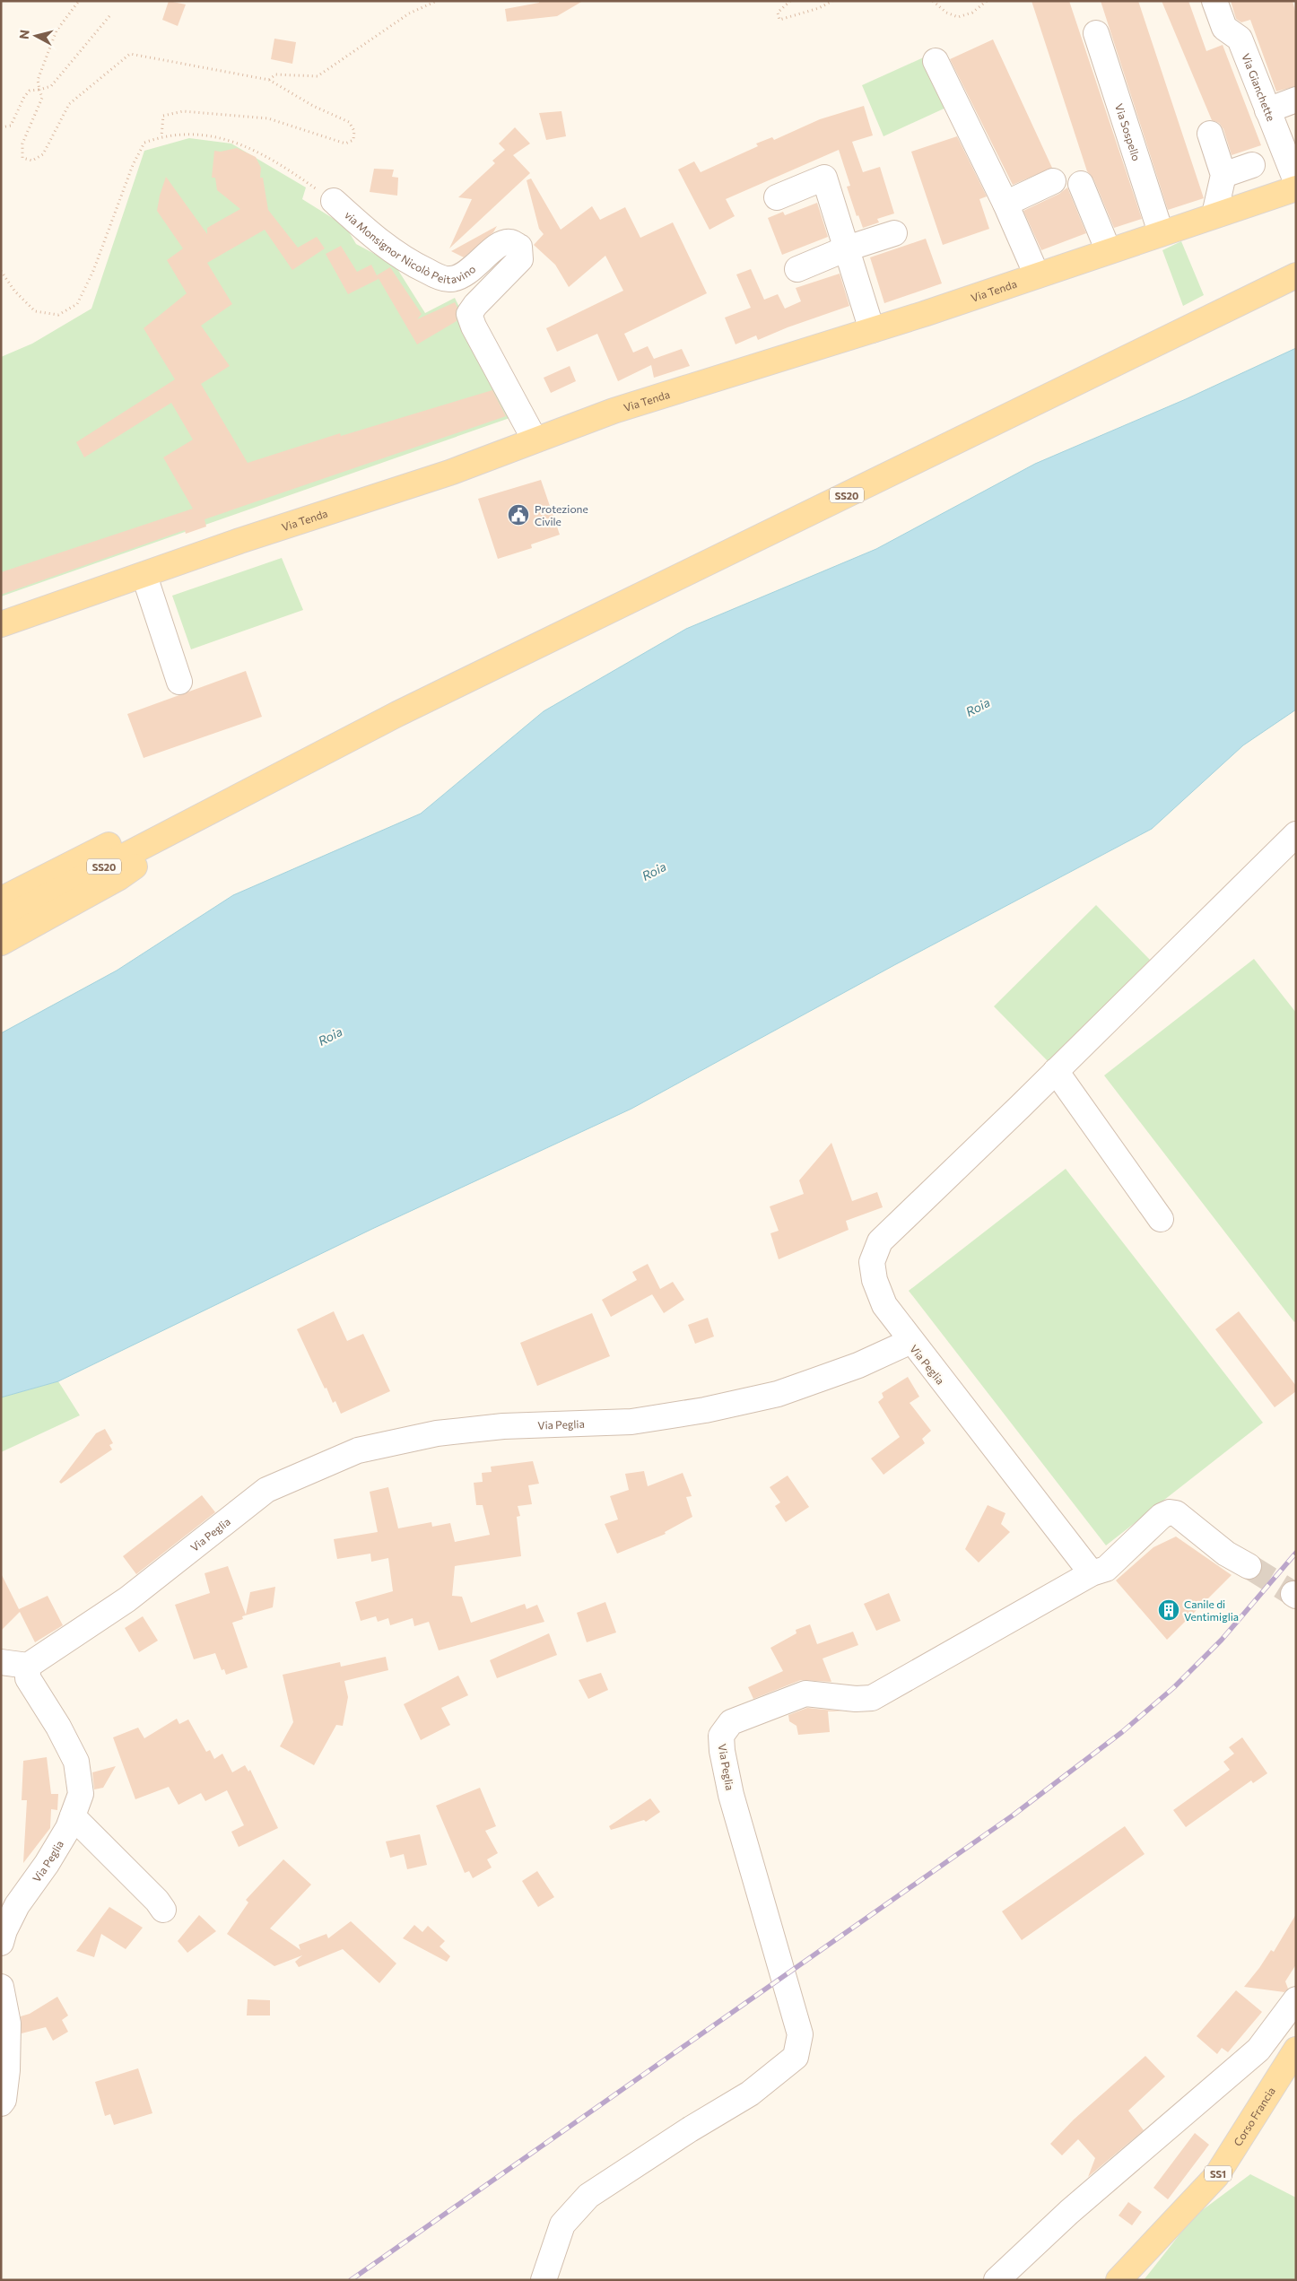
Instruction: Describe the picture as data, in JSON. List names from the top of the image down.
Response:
{
  "streets": {
    "main road": [
      "Via Tenda",
      "SS20",
      "Corso Francia",
      "SS1"
    ],
    "street": [
      "Via Gianchette",
      "Via Sospello",
      "via Monsignor Nicolò Peitavino",
      "Via Peglia"
    ]
  },
  "crossings": [
    ["Via Sospello", "Via Tenda"],
    ["via Monsignor Nicolò Peitavino", "Via Tenda"]
  ],
  "water": ["Roia"],
  "places": {
    "public building": ["Protezione Civile"],
    "building": ["Canile di Ventimiglia"]
  },
  "north": "left"
}
